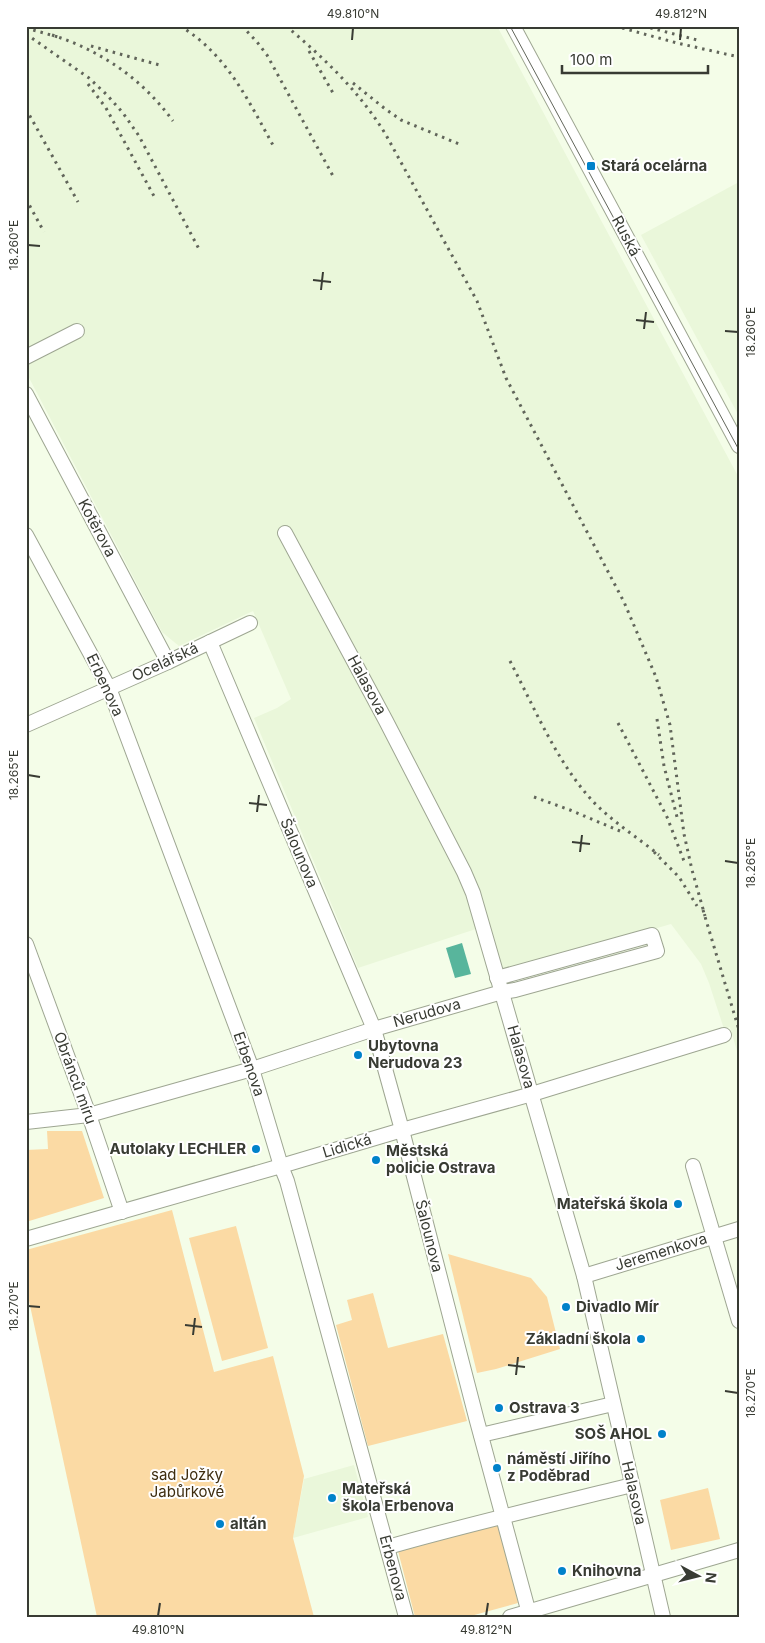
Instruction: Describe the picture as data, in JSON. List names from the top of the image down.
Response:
{
  "streets": {
    "street": [
      "Ruská",
      "Kotěrova",
      "Ocelářská",
      "Erbenova",
      "Halasova",
      "Šalounova",
      "Nerudova",
      "Obránců míru",
      "Lidická",
      "Jeremenkova"
    ]
  },
  "crossings": [
    ["Kotěrova", "Ocelářská"],
    ["Ocelářská", "Erbenova"],
    ["Ocelářská", "Šalounova"],
    ["Erbenova", "Nerudova"],
    ["Erbenova", "Lidická"],
    ["Halasova", "Nerudova"],
    ["Halasova", "Lidická"],
    ["Halasova", "Jeremenkova"],
    ["Šalounova", "Nerudova"],
    ["Šalounova", "Lidická"],
    ["Nerudova", "Obránců míru"],
    ["Obránců míru", "Lidická"]
  ],
  "parks": ["sad Jožky Jabůrkové"],
  "places": {
    "transit": ["Stará ocelárna"],
    "other": [
      "Ubytovna Nerudova 23",
      "Autolaky LECHLER",
      "Městská policie Ostrava",
      "Mateřská škola",
      "Divadlo Mír",
      "Základní škola",
      "Ostrava 3",
      "SOŠ AHOL",
      "náměstí Jiřího z Poděbrad",
      "Mateřská škola Erbenova",
      "altán",
      "Knihovna"
    ]
  },
  "scale_bar": "100 m",
  "north": "right",
  "coordinates": [
    "49.810°N",
    "49.812°N",
    "18.260°E",
    "18.265°E",
    "18.270°E"
  ]
}
